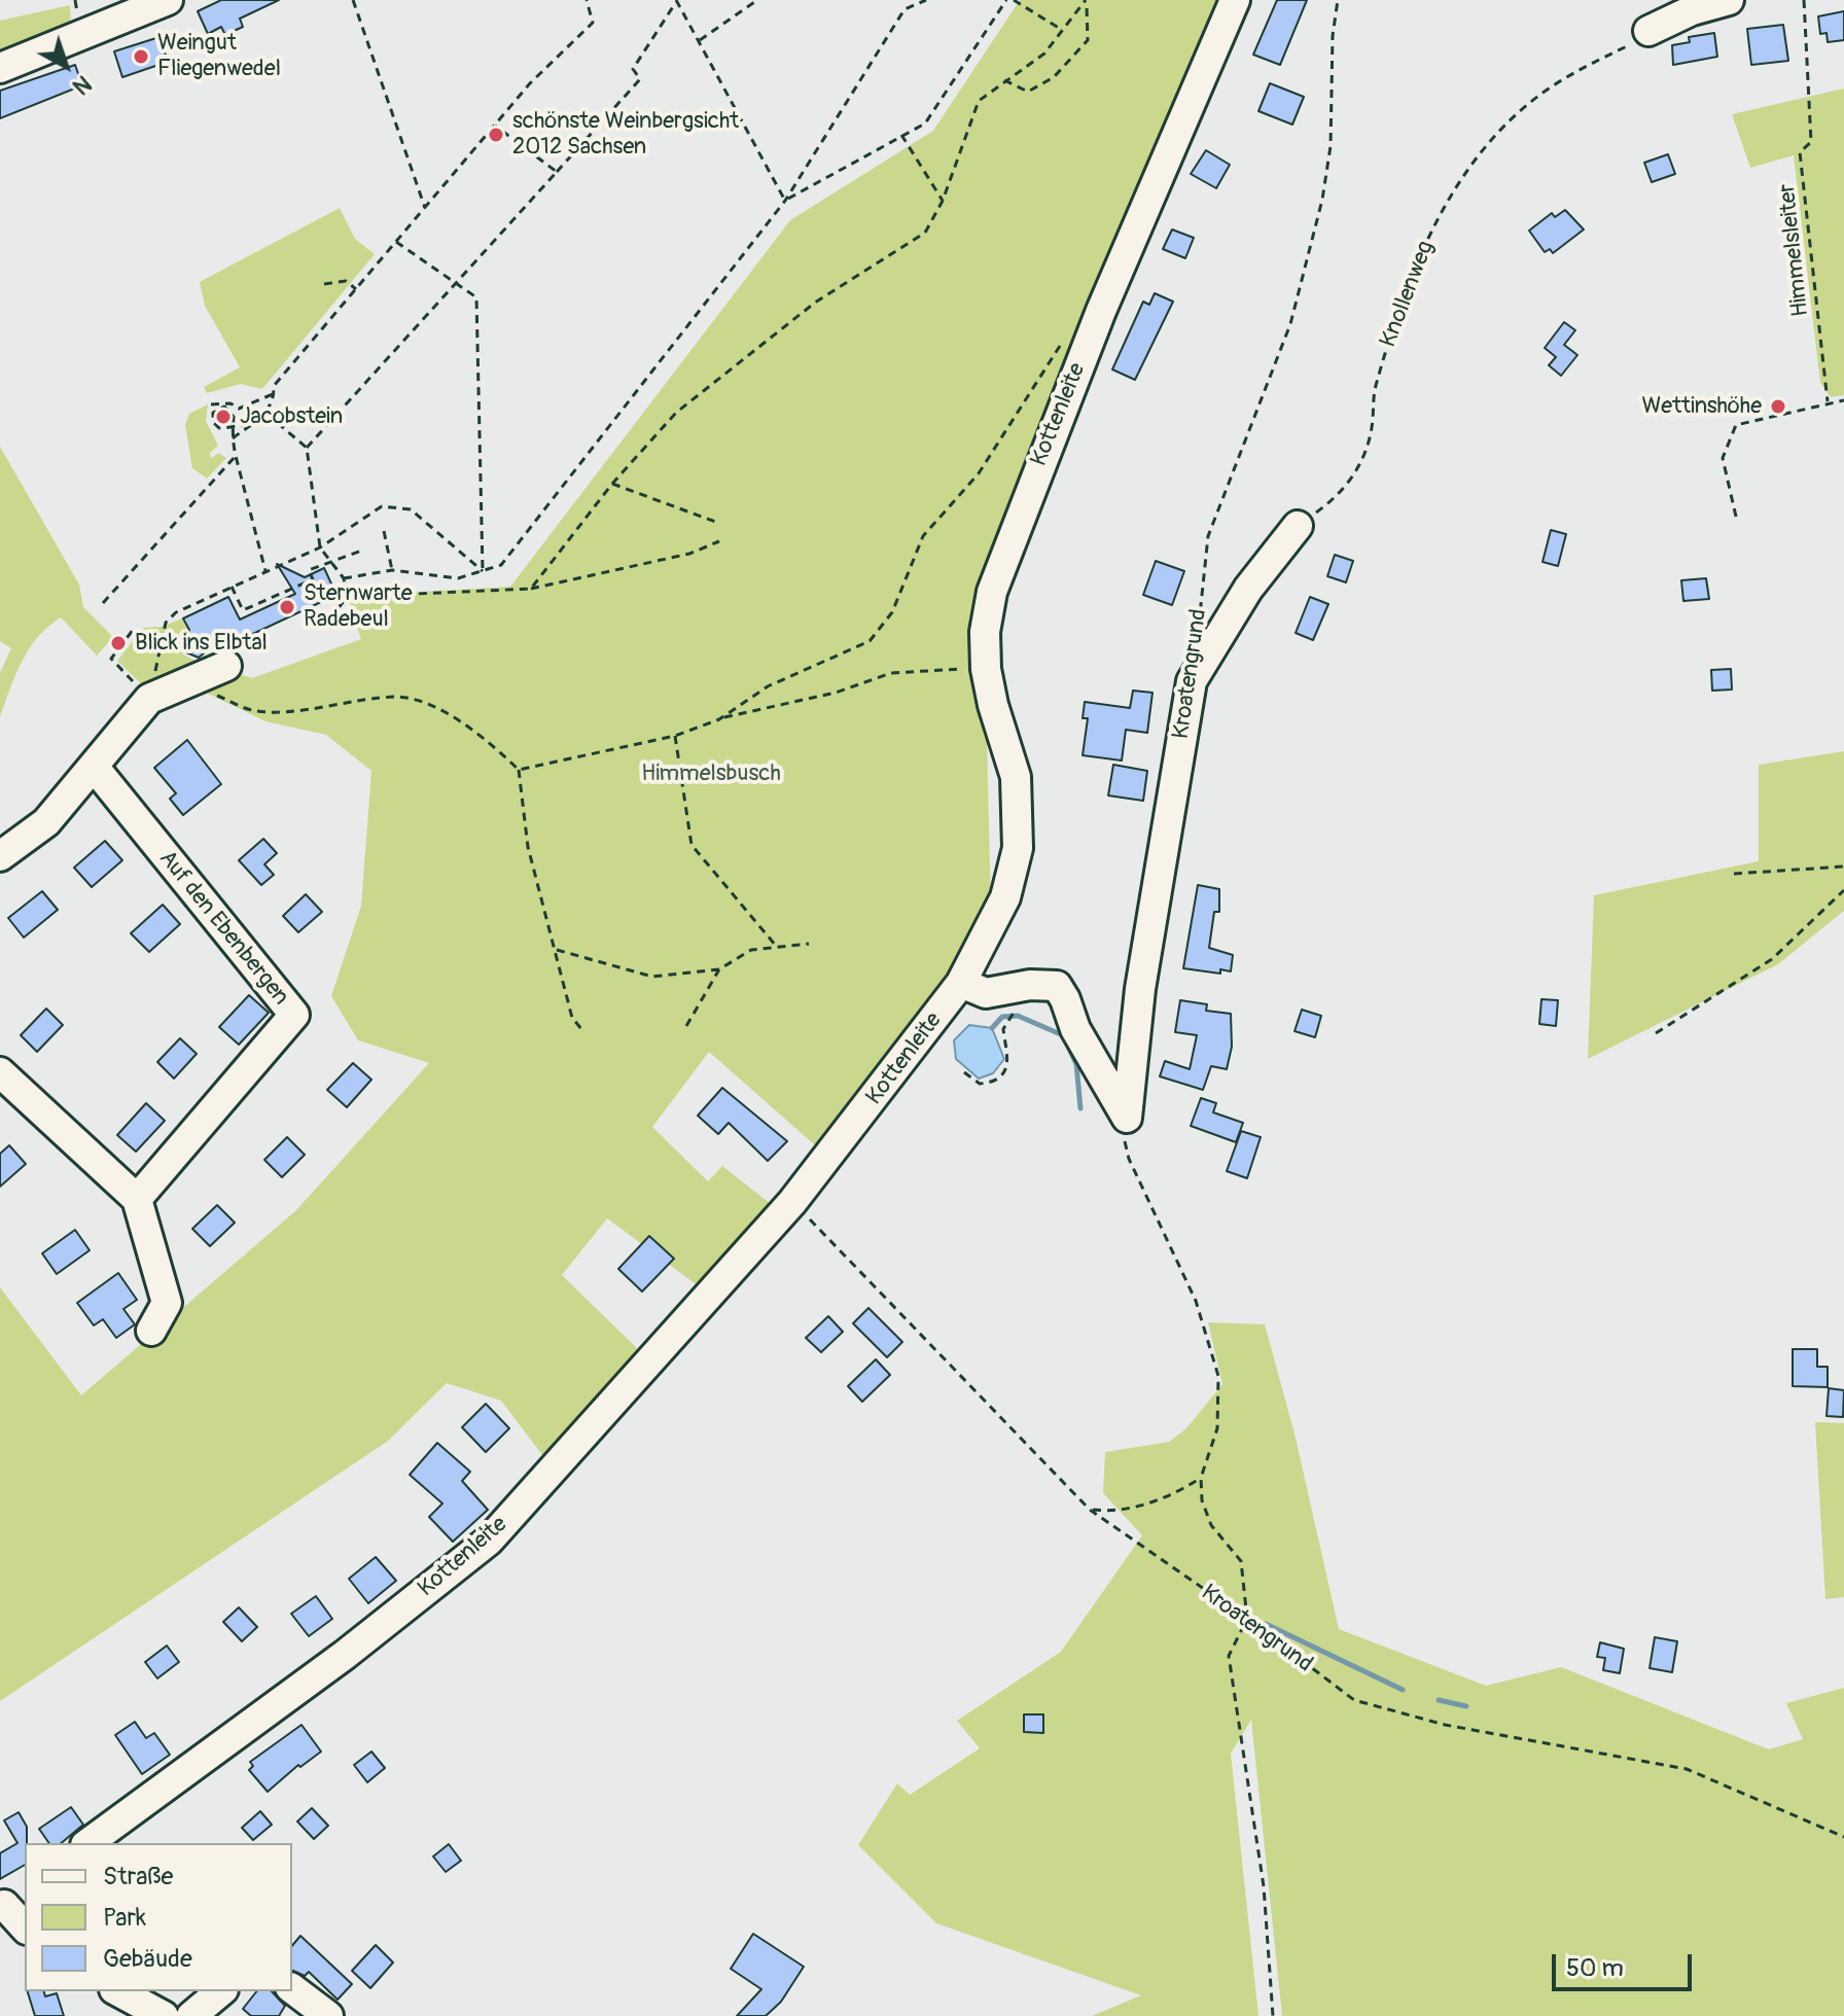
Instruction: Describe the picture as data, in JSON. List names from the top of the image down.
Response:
{
  "streets": {
    "street": ["Kottenleite", "Kroatengrund", "Auf den Ebenbergen"],
    "path": ["Himmelsleiter", "Knollenweg"]
  },
  "crossings": [
    ["Knollenweg", "Kroatengrund"],
    ["Kottenleite", "Kroatengrund"]
  ],
  "parks": ["Himmelsbusch"],
  "places": [
    "Weingut Fliegenwedel",
    "schönste Weinbergsicht 2012 Sachsen",
    "Wettinshöhe",
    "Jacobstein",
    "Sternwarte Radebeul",
    "Blick ins Elbtal"
  ],
  "legend": ["Straße", "Park", "Gebäude"],
  "scale_bar": "50 m",
  "north": "bottom right"
}
